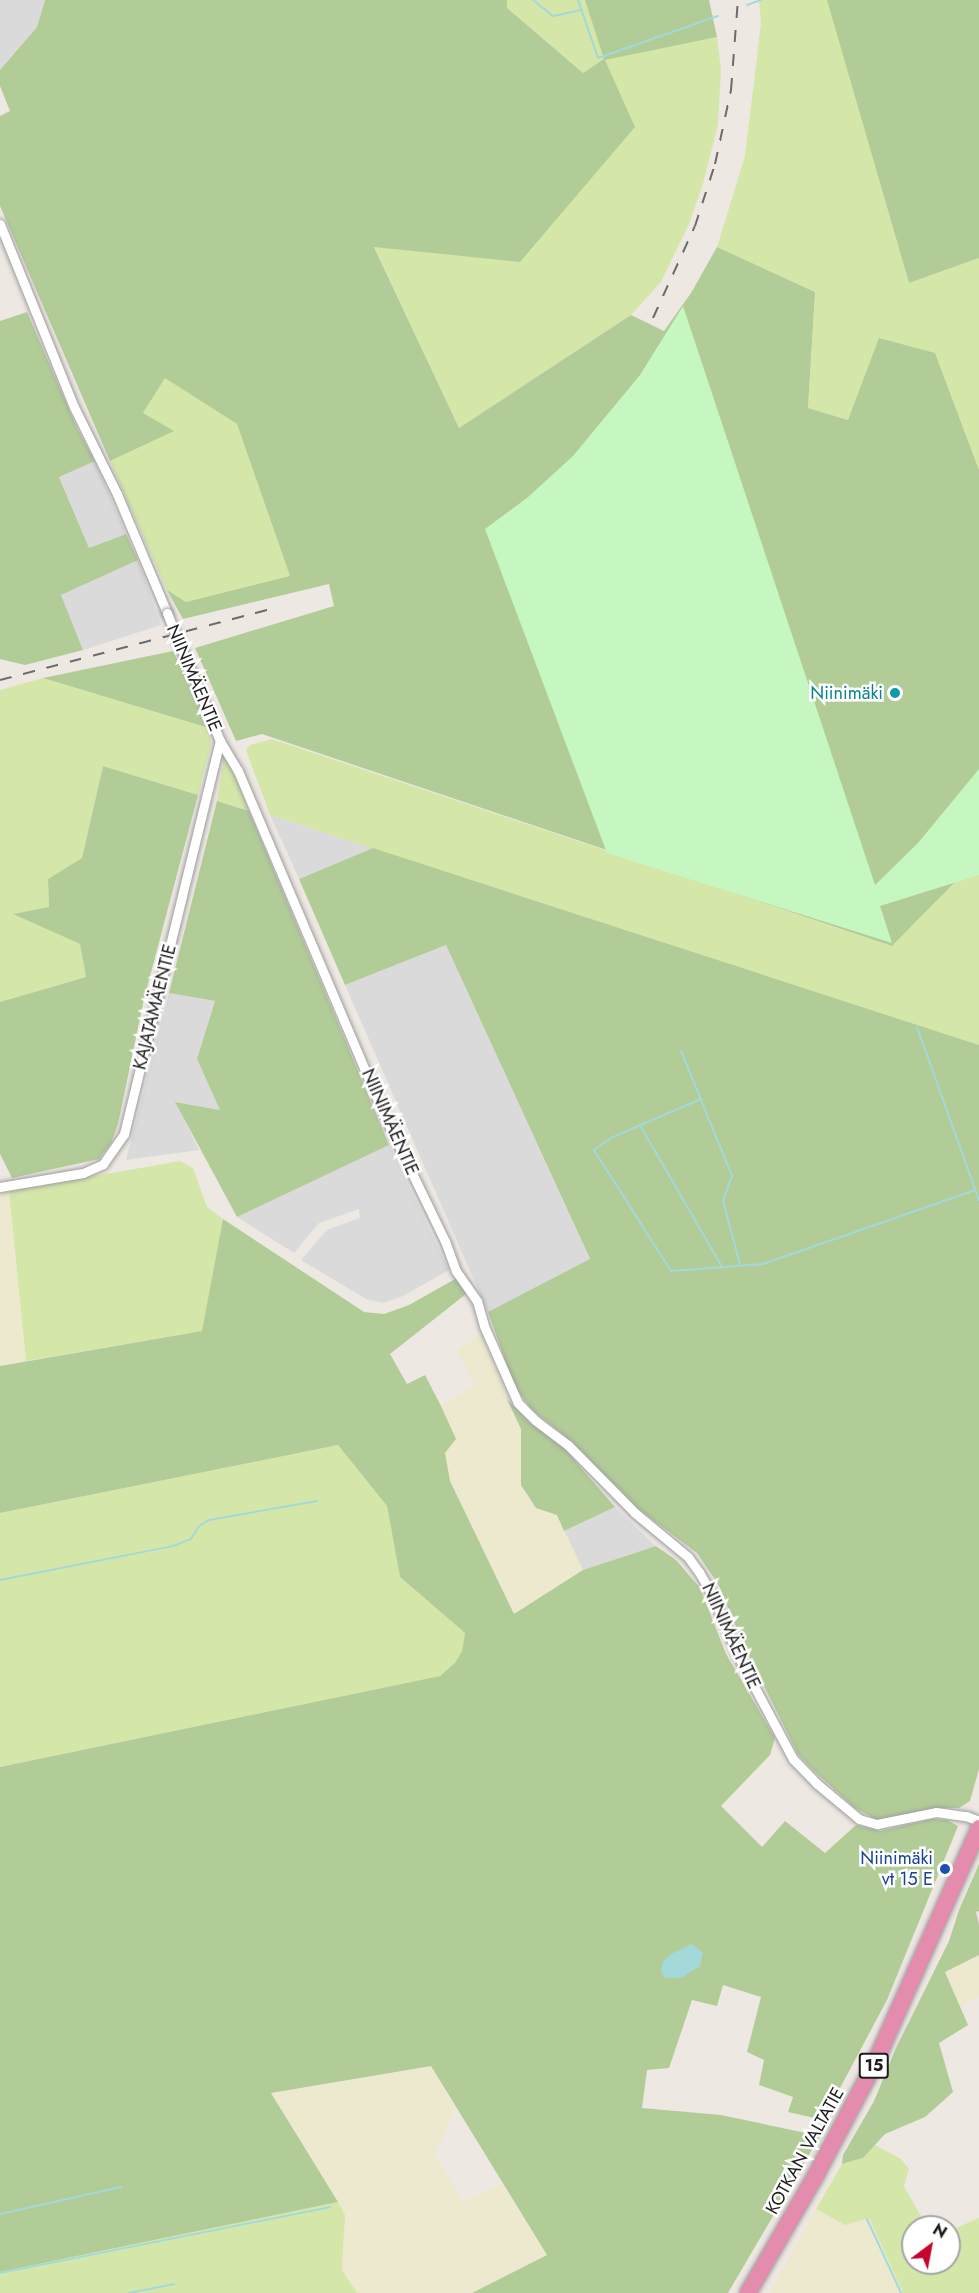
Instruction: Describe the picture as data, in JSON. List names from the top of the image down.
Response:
{
  "streets": {
    "highway": ["15", "KOTKAN VALTATIE"],
    "street": ["NIINIMÄENTIE", "KAJATAMÄENTIE"]
  },
  "crossings": [
    ["NIINIMÄENTIE", "KAJATAMÄENTIE"]
  ],
  "places": ["Niinimäki", "Niinimäki vt 15 E"],
  "north": "top right"
}
